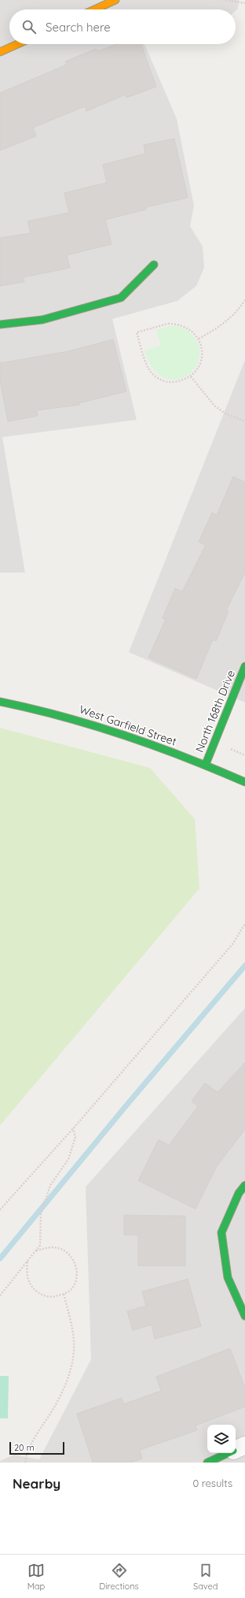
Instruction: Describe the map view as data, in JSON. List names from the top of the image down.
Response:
{
  "streets": {
    "street": ["North 168th Drive", "West Garfield Street"]
  },
  "crossings": [
    ["North 168th Drive", "West Garfield Street"]
  ],
  "scale_bar": "20 m",
  "page": {
    "search": "Search here",
    "scale": "20 m",
    "heading": ["Nearby", "0 results"],
    "nav": ["Map", "Directions", "Saved"]
  }
}
